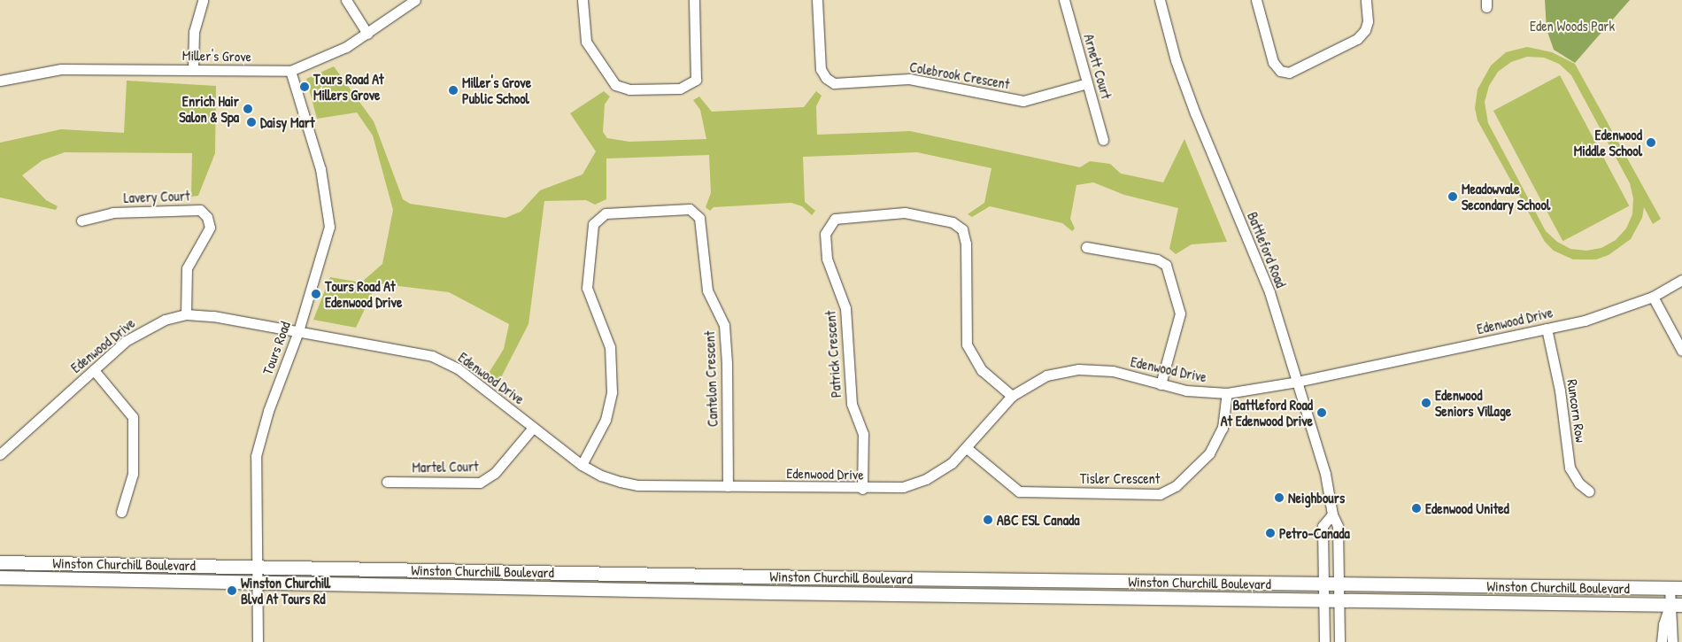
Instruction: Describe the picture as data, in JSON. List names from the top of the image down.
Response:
{
  "streets": {
    "main road": ["Winston Churchill Boulevard"],
    "street": [
      "Miller's Grove",
      "Arnett Court",
      "Colebrook Crescent",
      "Lavery Court",
      "Battleford Road",
      "Edenwood Drive",
      "Tours Road",
      "Patrick Crescent",
      "Cantelon Crescent",
      "Runcorn Row",
      "Martel Court",
      "Tisler Crescent"
    ]
  },
  "crossings": [
    ["Miller's Grove", "Tours Road"],
    ["Arnett Court", "Colebrook Crescent"],
    ["Lavery Court", "Edenwood Drive"],
    ["Battleford Road", "Edenwood Drive"],
    ["Battleford Road", "Winston Churchill Boulevard"],
    ["Edenwood Drive", "Tours Road"],
    ["Edenwood Drive", "Patrick Crescent"],
    ["Edenwood Drive", "Cantelon Crescent"],
    ["Edenwood Drive", "Runcorn Row"],
    ["Edenwood Drive", "Martel Court"],
    ["Edenwood Drive", "Tisler Crescent"],
    ["Tours Road", "Winston Churchill Boulevard"]
  ],
  "parks": ["Eden Woods Park"],
  "places": [
    "Tours Road At Millers Grove",
    "Miller's Grove Public School",
    "Enrich Hair Salon & Spa",
    "Daisy Mart",
    "Edenwood Middle School",
    "Meadowvale Secondary School",
    "Tours Road At Edenwood Drive",
    "Edenwood Seniors Village",
    "Battleford Road At Edenwood Drive",
    "Neighbours",
    "Edenwood United",
    "ABC ESL Canada",
    "Petro-Canada",
    "Winston Churchill Blvd At Tours Rd"
  ]
}
